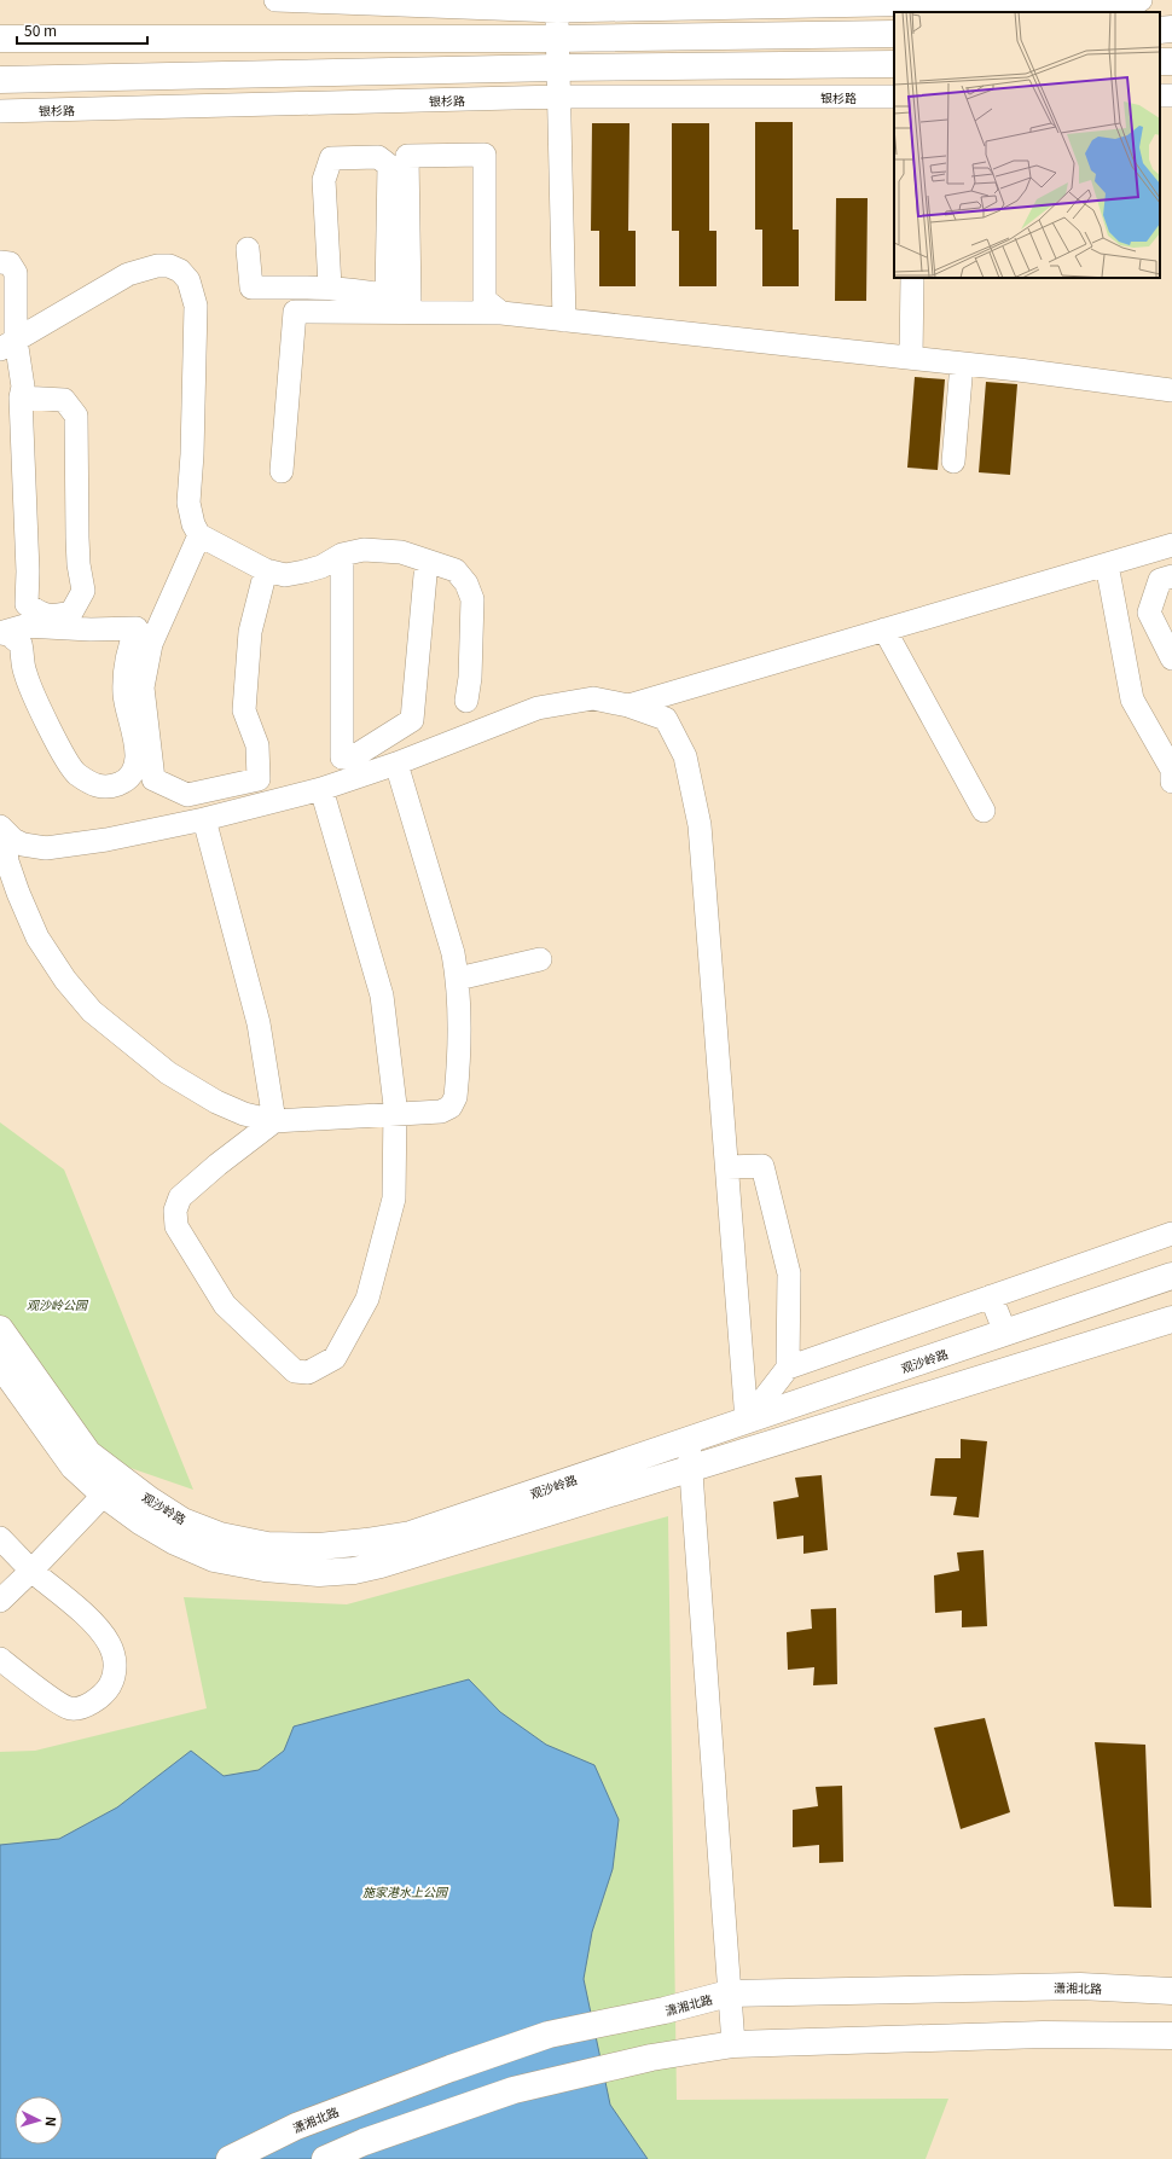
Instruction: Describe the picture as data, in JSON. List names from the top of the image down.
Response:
{
  "streets": {
    "main road": ["观沙岭路", "潇湘北路"],
    "street": ["银杉路"]
  },
  "parks": ["观沙岭公园", "施家港水上公园"],
  "scale_bar": "50 m",
  "north": "right"
}
